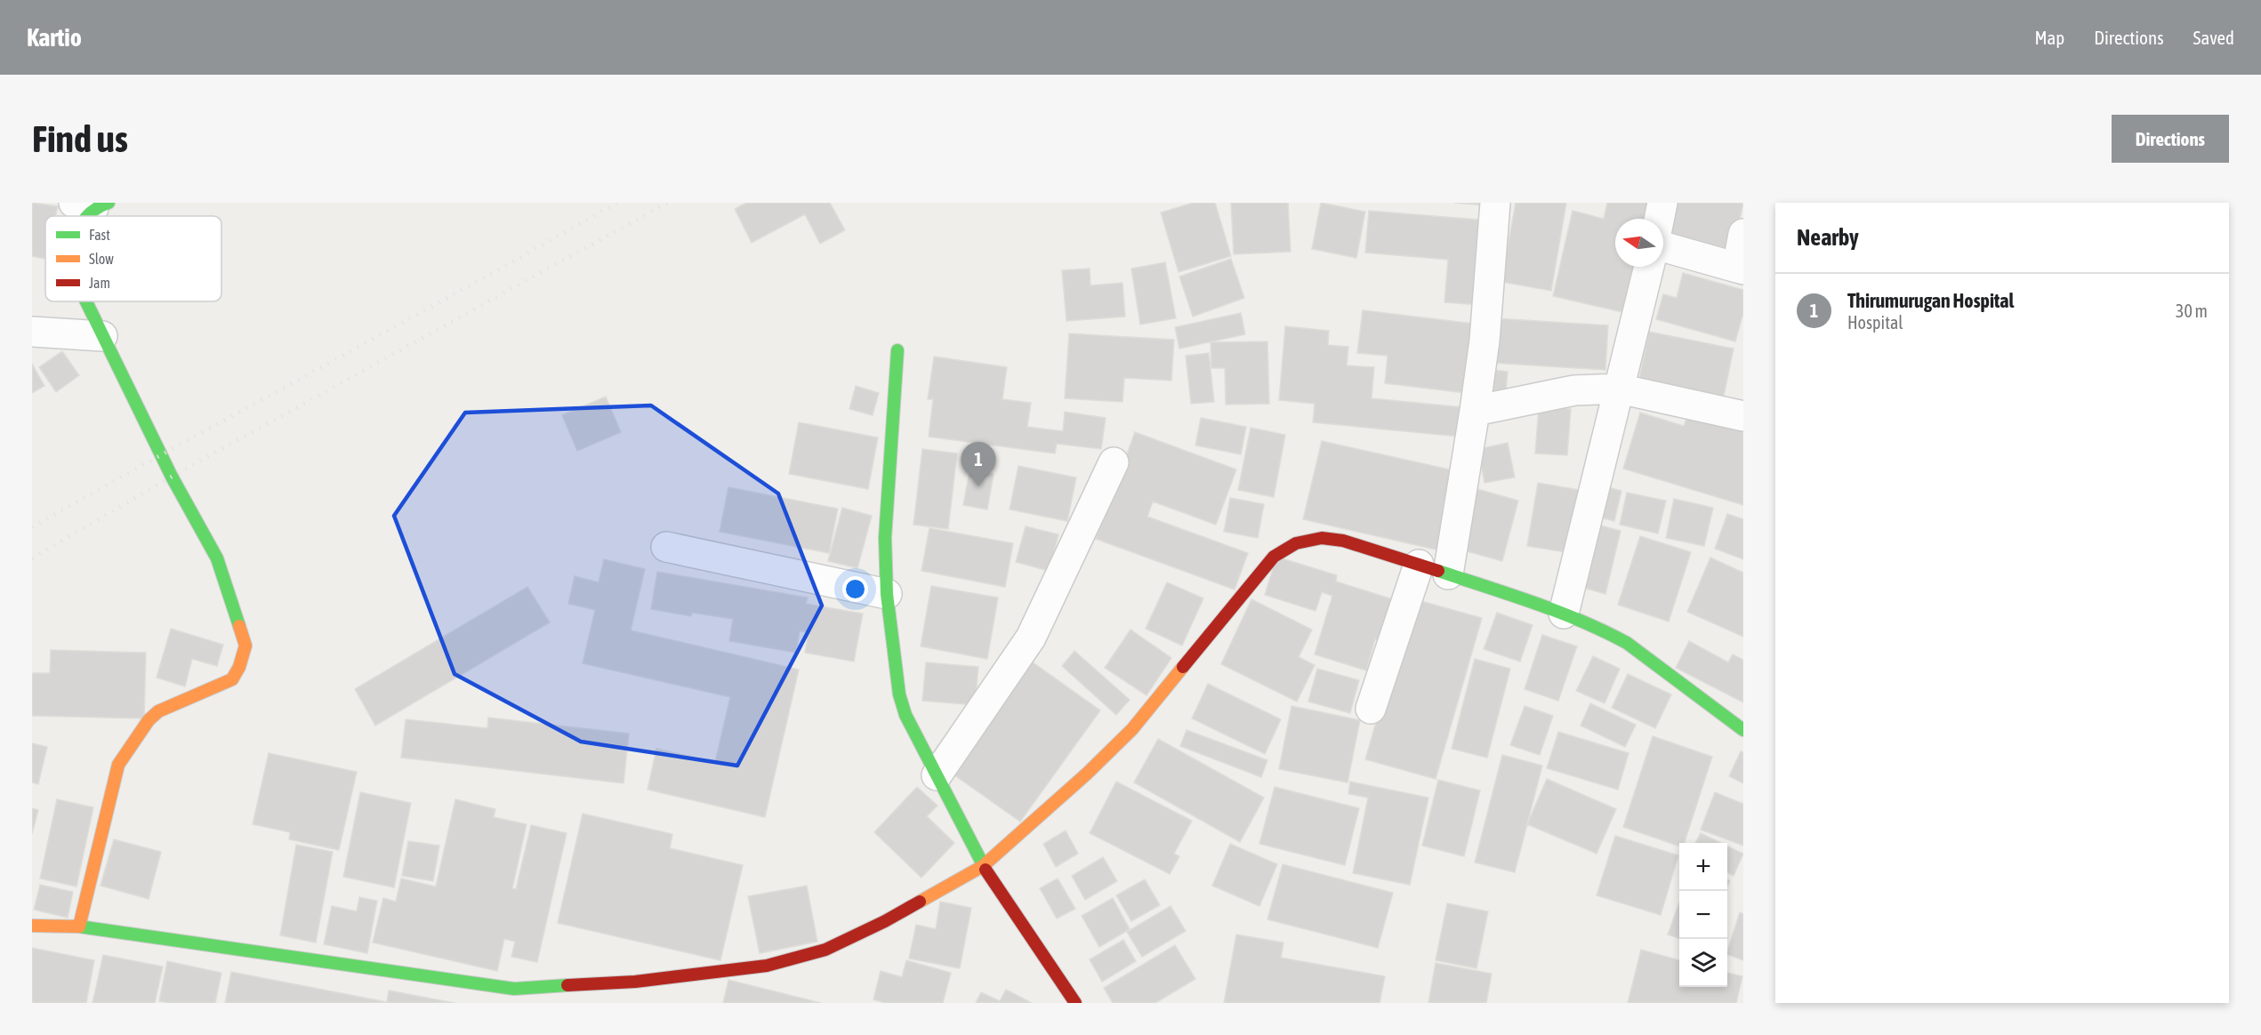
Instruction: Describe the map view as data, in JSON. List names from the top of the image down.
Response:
{
  "legend": ["Fast", "Slow", "Jam"],
  "north": "left",
  "page": {
    "header": "Kartio",
    "nav": ["Map", "Directions", "Saved"],
    "buttons": "Directions",
    "title": "Find us",
    "heading": "Nearby",
    "list": [
      {
        "mark": "1",
        "name": "Thirumurugan Hospital",
        "note": "Hospital",
        "value": "30 m"
      }
    ],
    "pins": "1",
    "map_buttons": ["+", "−"]
  }
}
